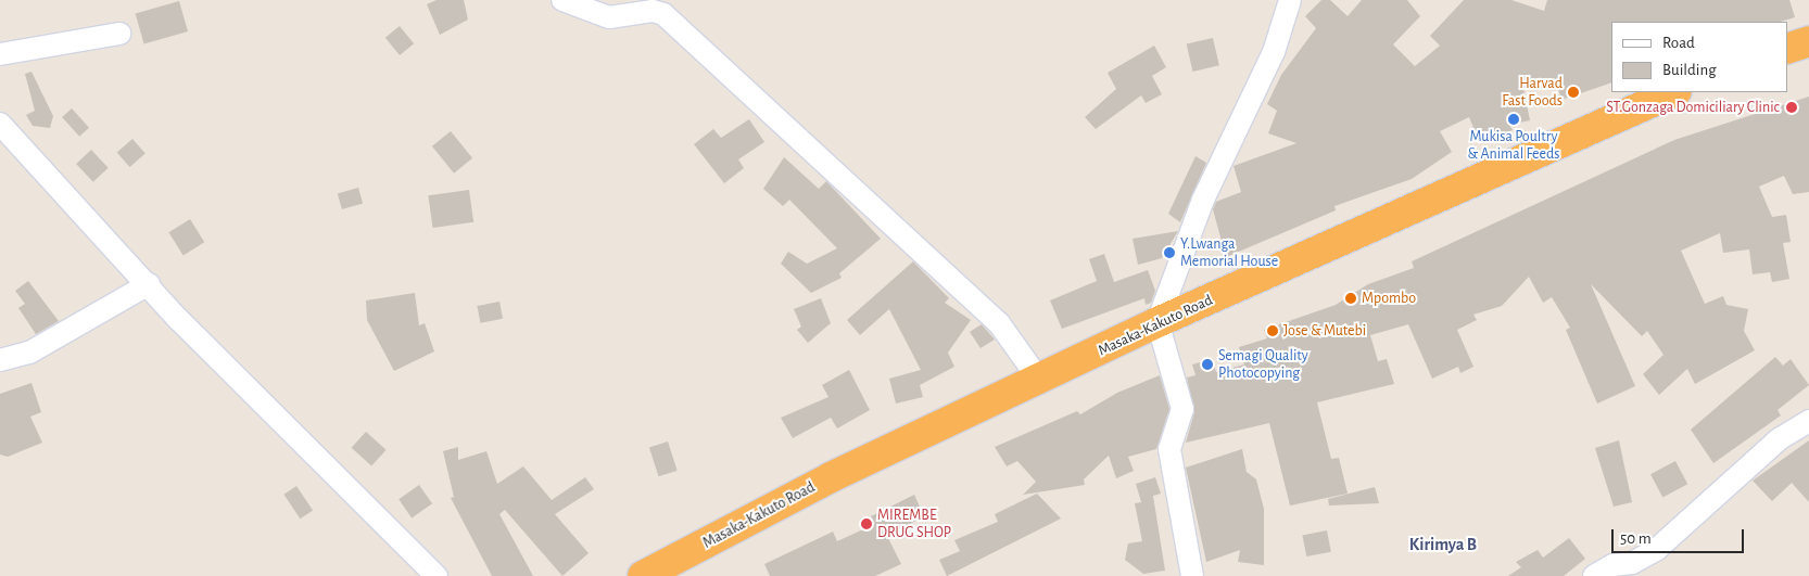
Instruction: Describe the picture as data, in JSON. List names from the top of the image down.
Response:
{
  "streets": {
    "highway": ["Masaka-Kakuto Road"]
  },
  "districts": ["Kirimya B"],
  "places": [
    "Harvad Fast Foods",
    "ST.Gonzaga Domiciliary Clinic",
    "Mukisa Poultry & Animal Feeds",
    "Y.Lwanga Memorial House",
    "Mpombo",
    "Jose & Mutebi",
    "Semagi Quality Photocopying",
    "MIREMBE DRUG SHOP"
  ],
  "legend": ["Road", "Building"],
  "scale_bar": "50 m"
}
